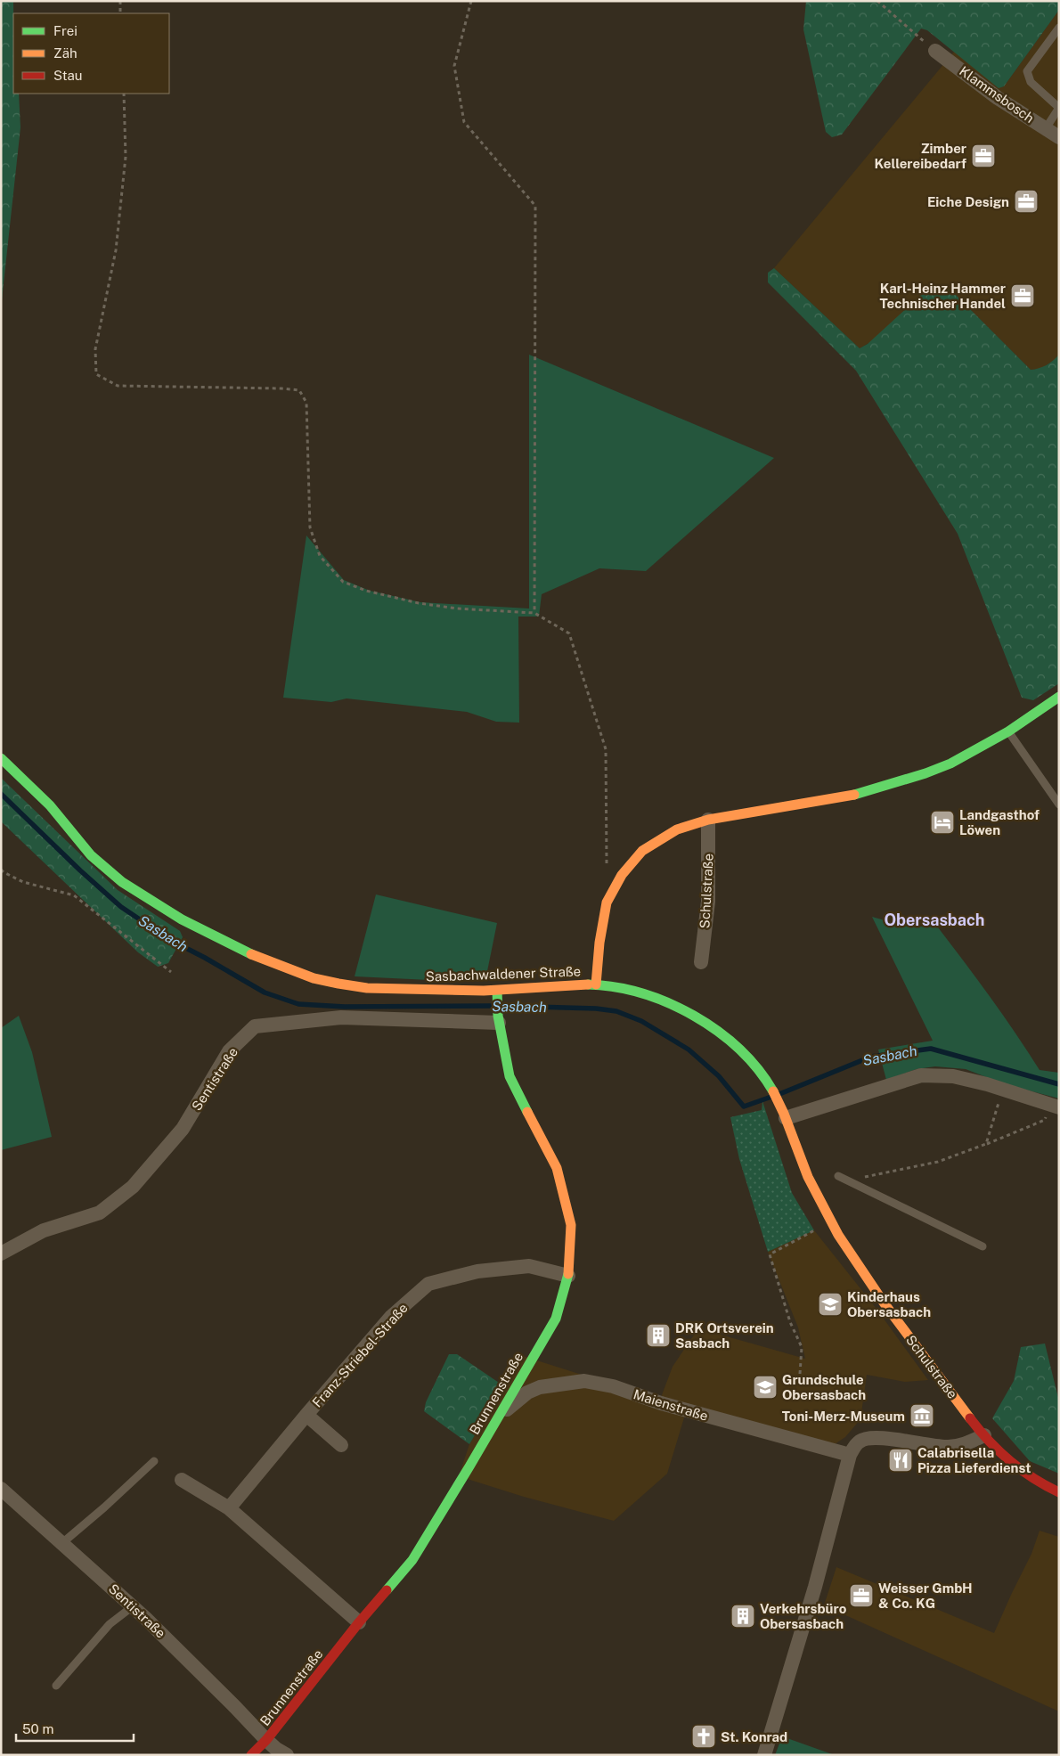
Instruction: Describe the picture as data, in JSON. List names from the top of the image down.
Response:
{
  "streets": {
    "street": [
      "Klammsbosch",
      "Schulstraße",
      "Sasbachwaldener Straße",
      "Sentistraße",
      "Franz-Striebel-Straße",
      "Brunnenstraße",
      "Maienstraße"
    ]
  },
  "crossings": [
    ["Schulstraße", "Sasbachwaldener Straße"],
    ["Sasbachwaldener Straße", "Brunnenstraße"],
    ["Sentistraße", "Brunnenstraße"],
    ["Franz-Striebel-Straße", "Brunnenstraße"],
    ["Brunnenstraße", "Maienstraße"]
  ],
  "districts": ["Obersasbach"],
  "water": ["Sasbach"],
  "places": {
    "office": [
      "Zimber Kellereibedarf",
      "Eiche Design",
      "Karl-Heinz Hammer Technischer Handel",
      "Weisser GmbH & Co. KG"
    ],
    "hotel": ["Landgasthof Löwen"],
    "school or university": ["Kinderhaus Obersasbach", "Grundschule Obersasbach"],
    "building": ["DRK Ortsverein Sasbach", "Verkehrsbüro Obersasbach"],
    "museum": ["Toni-Merz-Museum"],
    "restaurant": ["Calabrisella Pizza Lieferdienst"],
    "church": ["St. Konrad"]
  },
  "legend": ["Frei", "Zäh", "Stau"],
  "scale_bar": "50 m"
}
